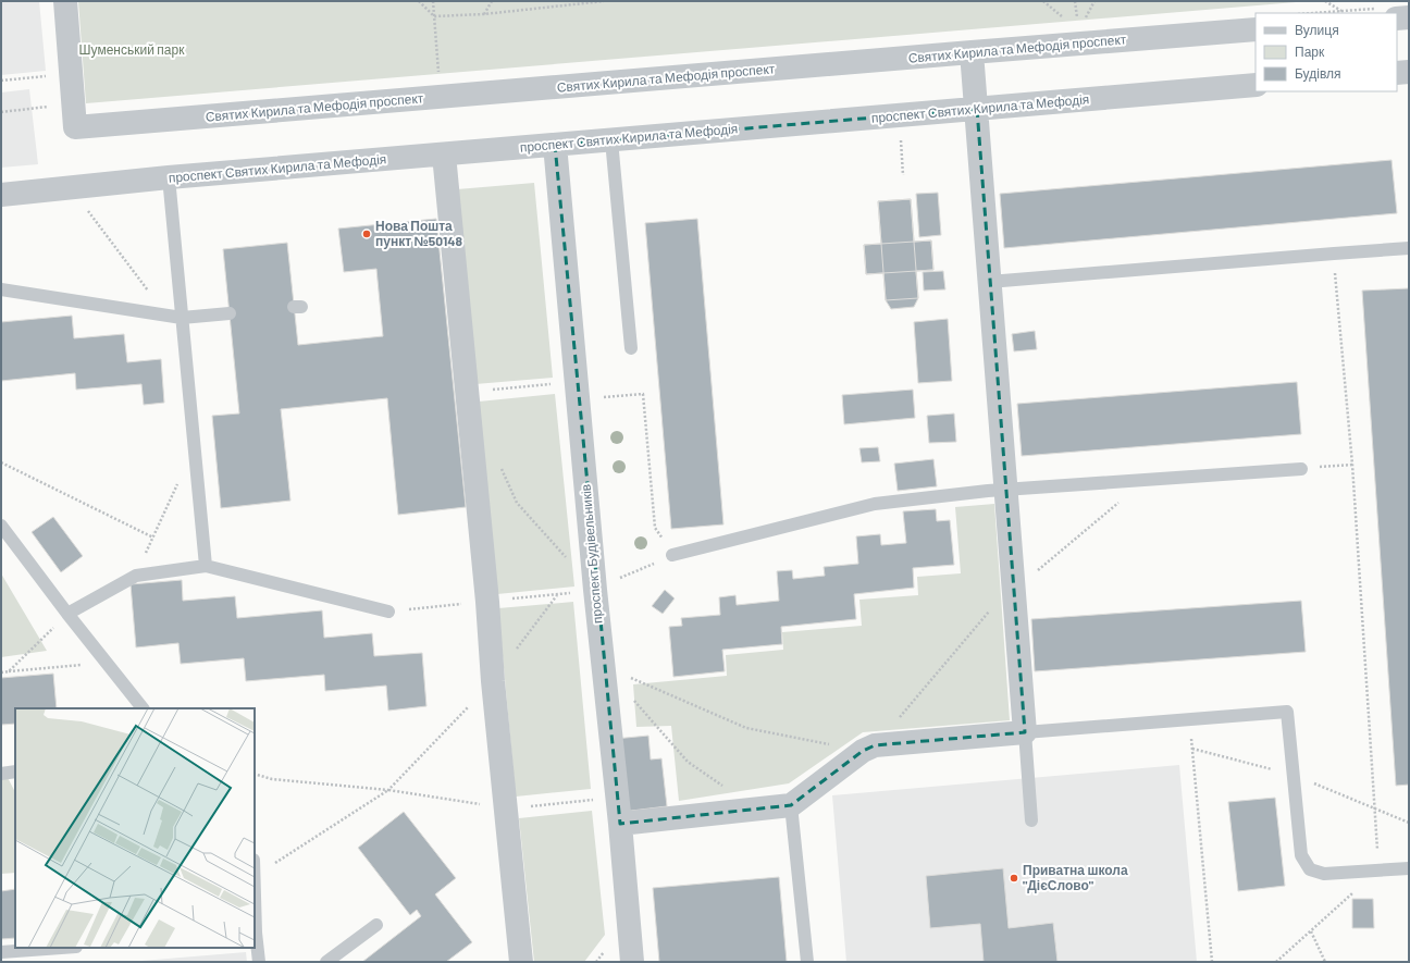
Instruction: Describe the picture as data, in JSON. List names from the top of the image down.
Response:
{
  "streets": {
    "street": ["Святих Кирила та Мефодія проспект", "проспект Святих Кирила та Мефодія", "проспект Будівельників"]
  },
  "crossings": [
    ["проспект Святих Кирила та Мефодія", "проспект Будівельників"]
  ],
  "parks": ["Шуменський парк"],
  "places": ["Нова Пошта пункт №50148", "Приватна школа \"ДієСлово\""],
  "legend": ["Вулиця", "Парк", "Будівля"]
}
